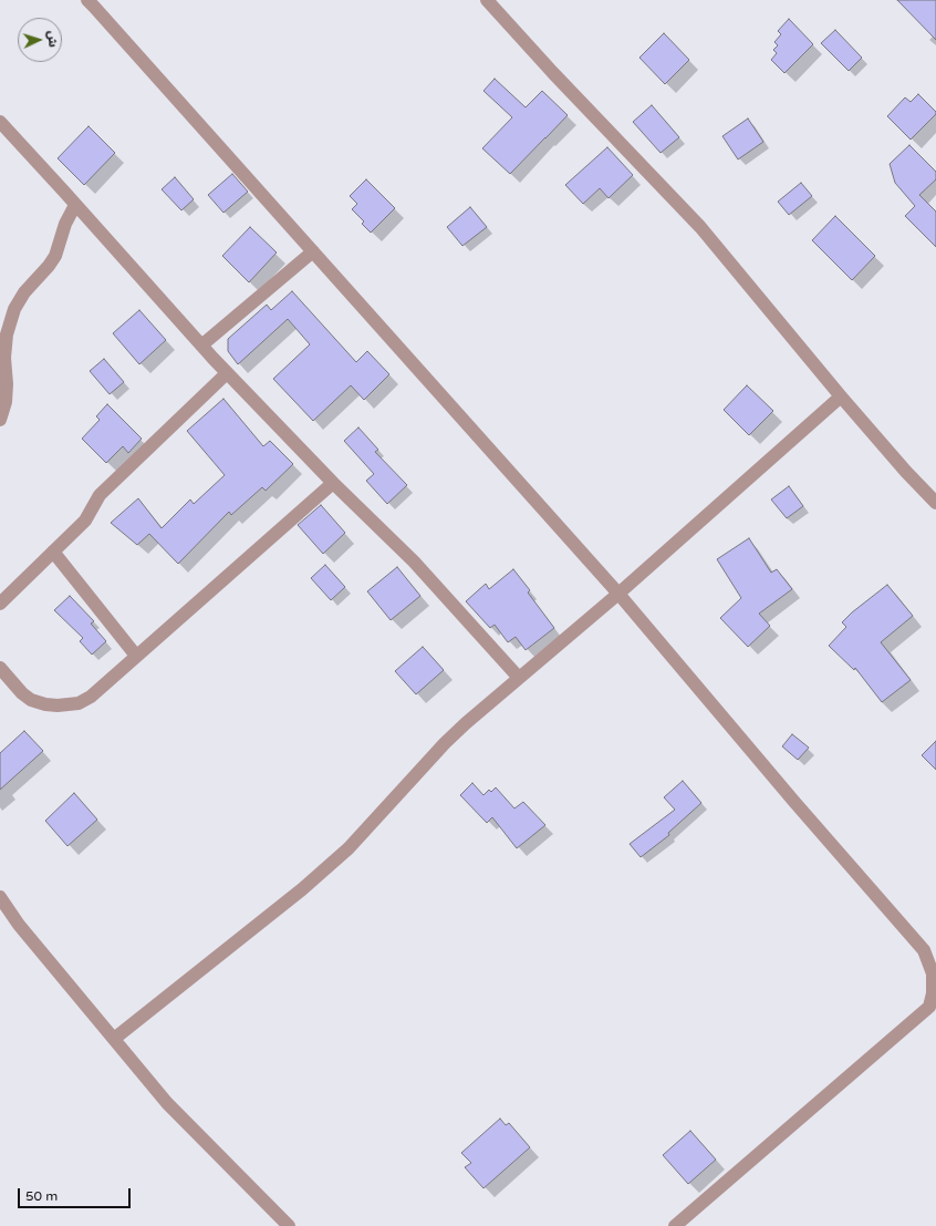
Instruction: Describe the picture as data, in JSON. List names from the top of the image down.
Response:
{
  "scale_bar": "50 m",
  "north": "right"
}
